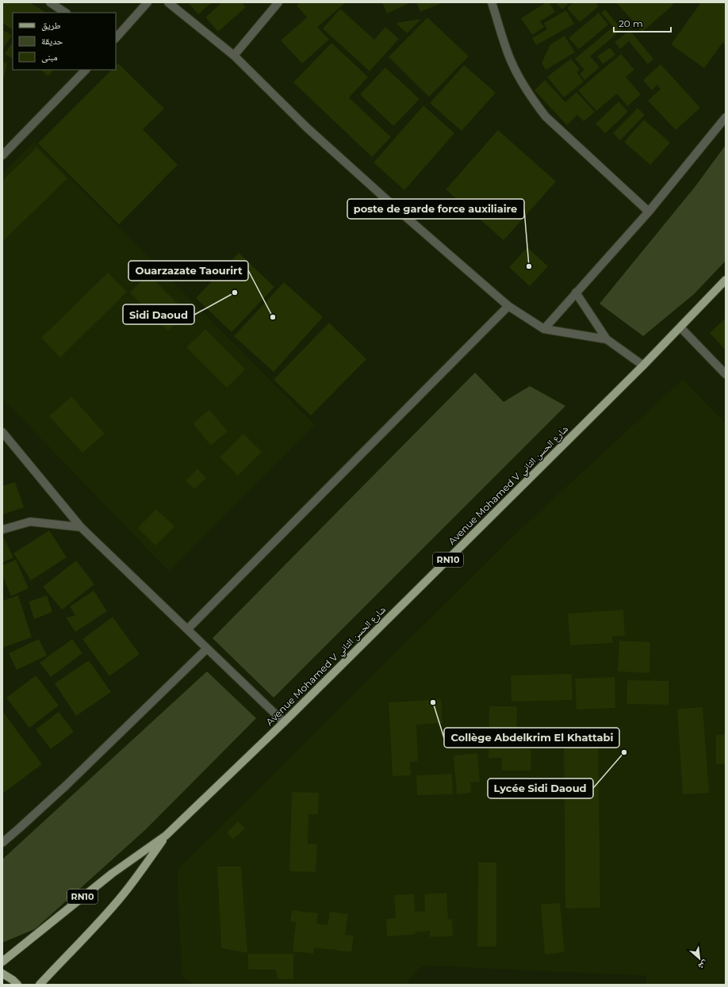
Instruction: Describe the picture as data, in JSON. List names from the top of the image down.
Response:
{
  "streets": {
    "main road": ["Avenue Mohamed V شارع الحسن الثاني", "RN10"]
  },
  "crossings": [
    ["Avenue Mohamed V شارع الحسن الثاني", "RN10"]
  ],
  "places": [
    "poste de garde force auxiliaire",
    "Sidi Daoud",
    "Ouarzazate Taourirt",
    "Collège Abdelkrim El Khattabi",
    "Lycée Sidi Daoud"
  ],
  "legend": ["طريق", "حديقة", "مبنى"],
  "scale_bar": "20 m",
  "north": "bottom right"
}
